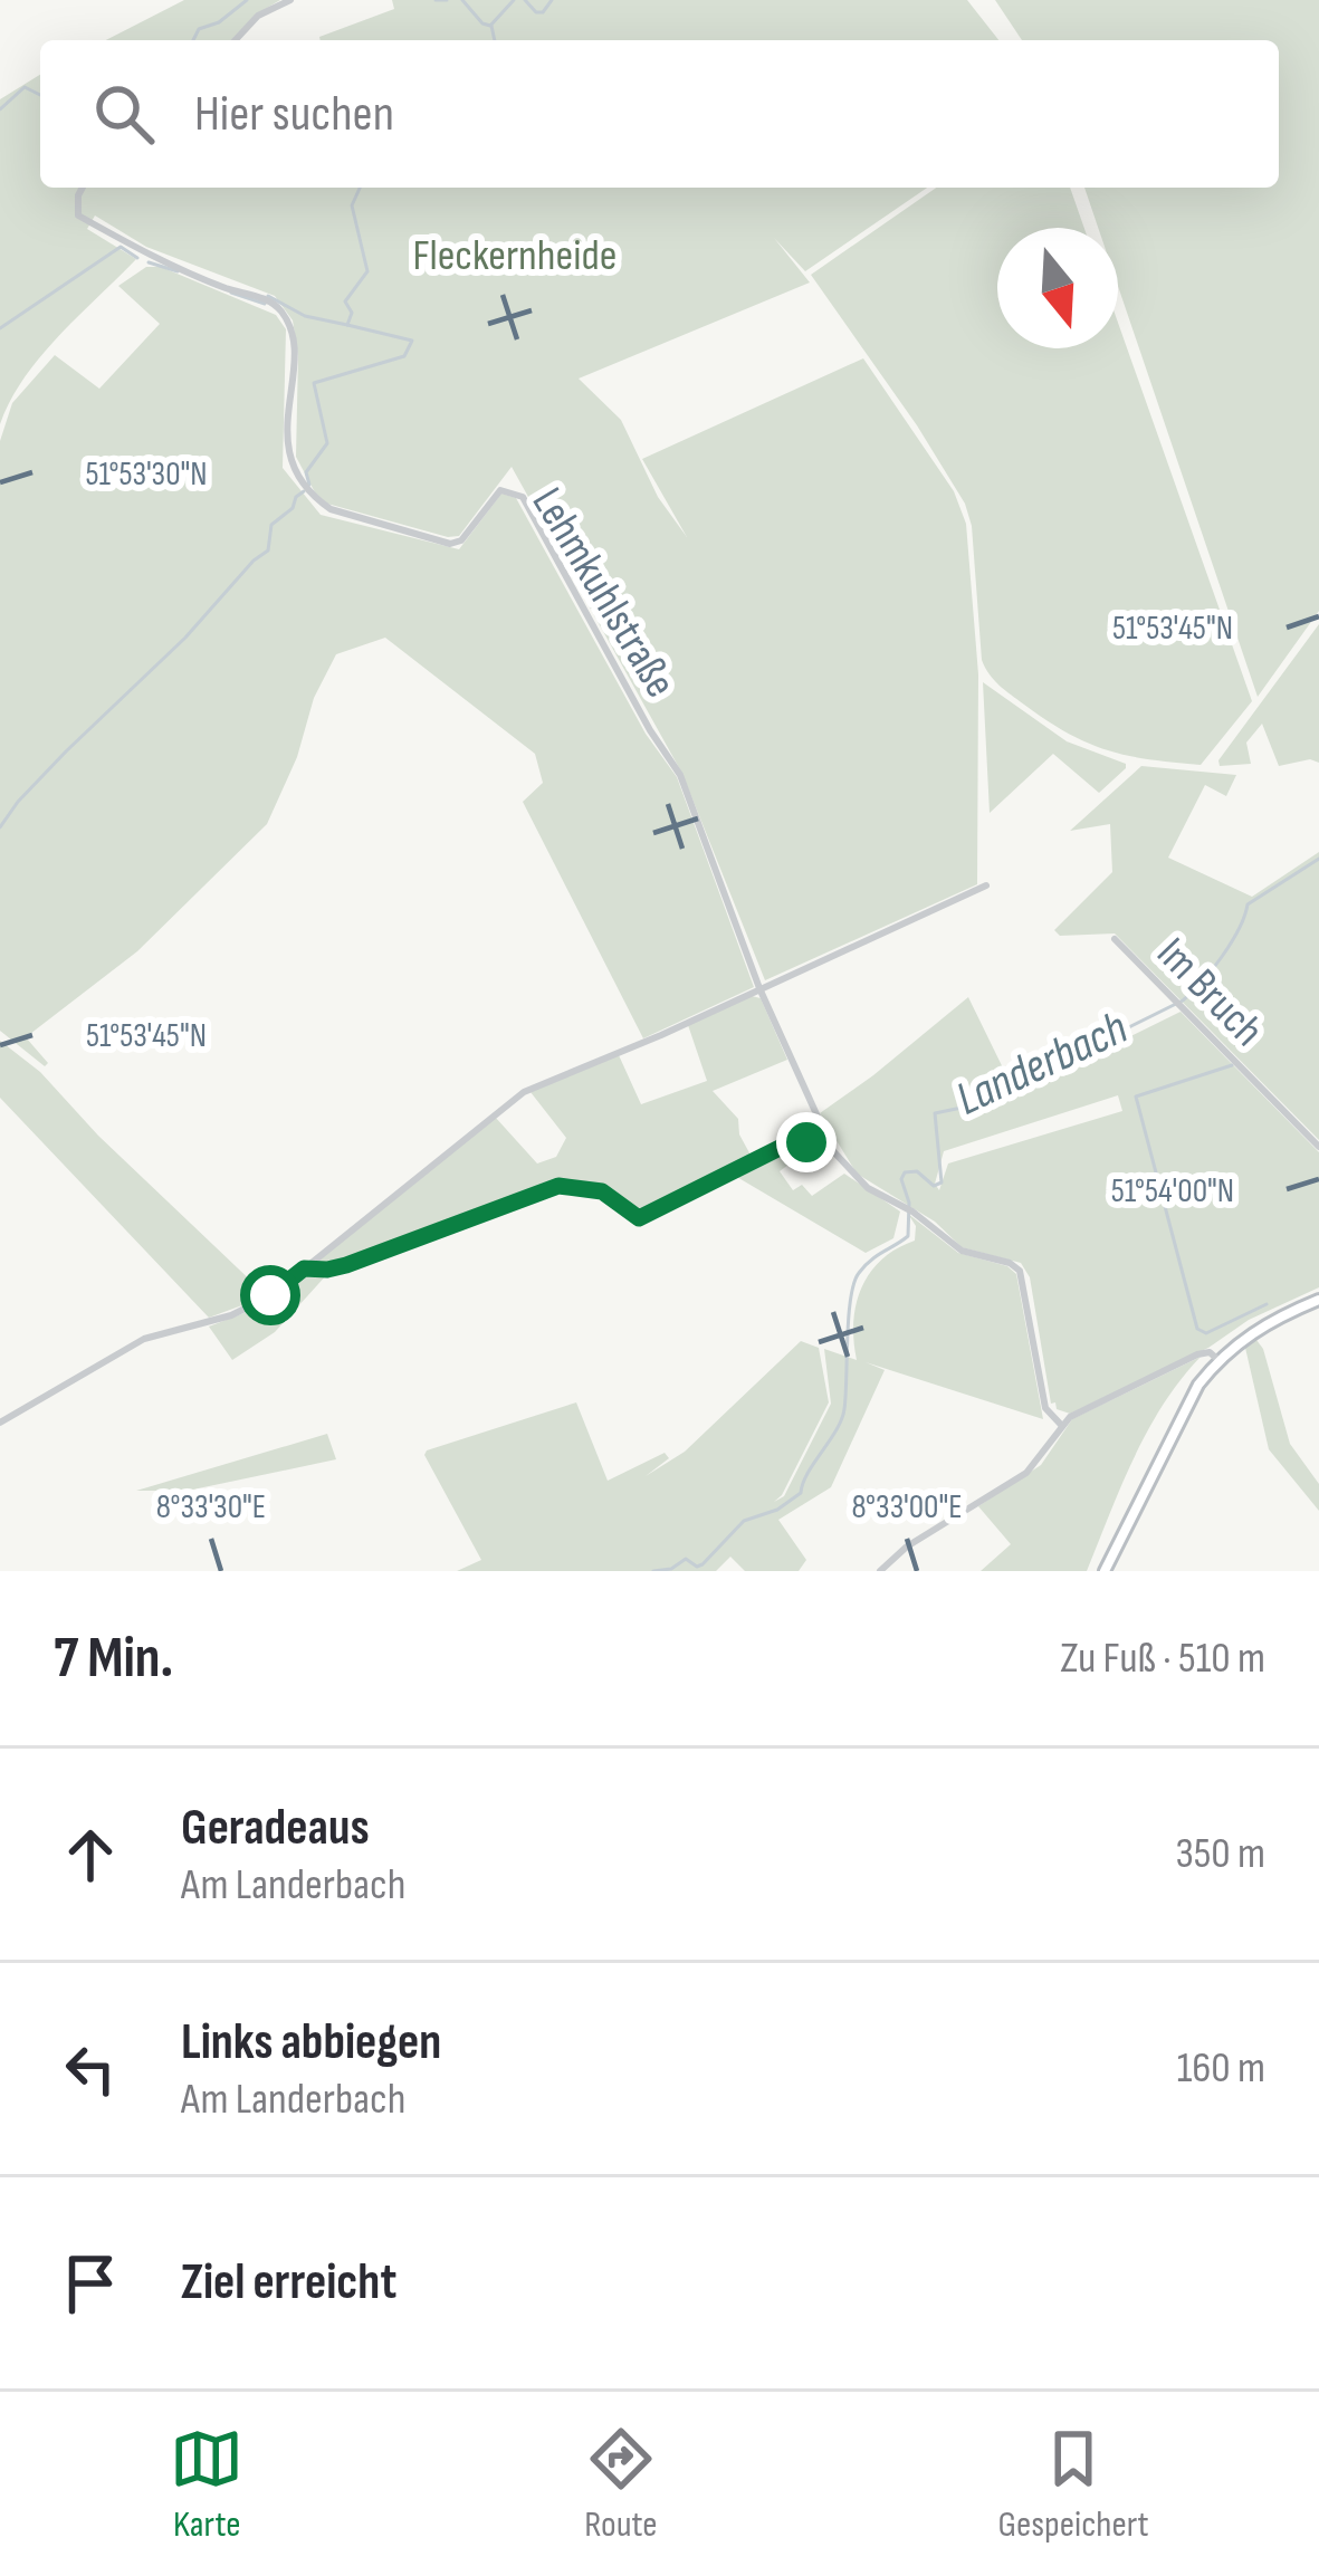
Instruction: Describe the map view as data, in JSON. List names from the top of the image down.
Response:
{
  "streets": {
    "street": ["Lehmkuhlstraße", "Im Bruch"]
  },
  "water": ["Landerbach"],
  "parks": ["Fleckernheide"],
  "north": "bottom",
  "page": {
    "search": "Hier suchen",
    "heading": ["7 Min.", "Zu Fuß · 510 m"],
    "list": [
      ["Geradeaus", "Am Landerbach", "350 m"],
      ["Links abbiegen", "Am Landerbach", "160 m"],
      "Ziel erreicht"
    ],
    "nav": ["Karte", "Route", "Gespeichert"]
  },
  "coordinates": [
    "51°53'30\"N",
    "51°53'45\"N",
    "51°54'00\"N",
    "8°33'30\"E",
    "8°33'00\"E"
  ]
}
